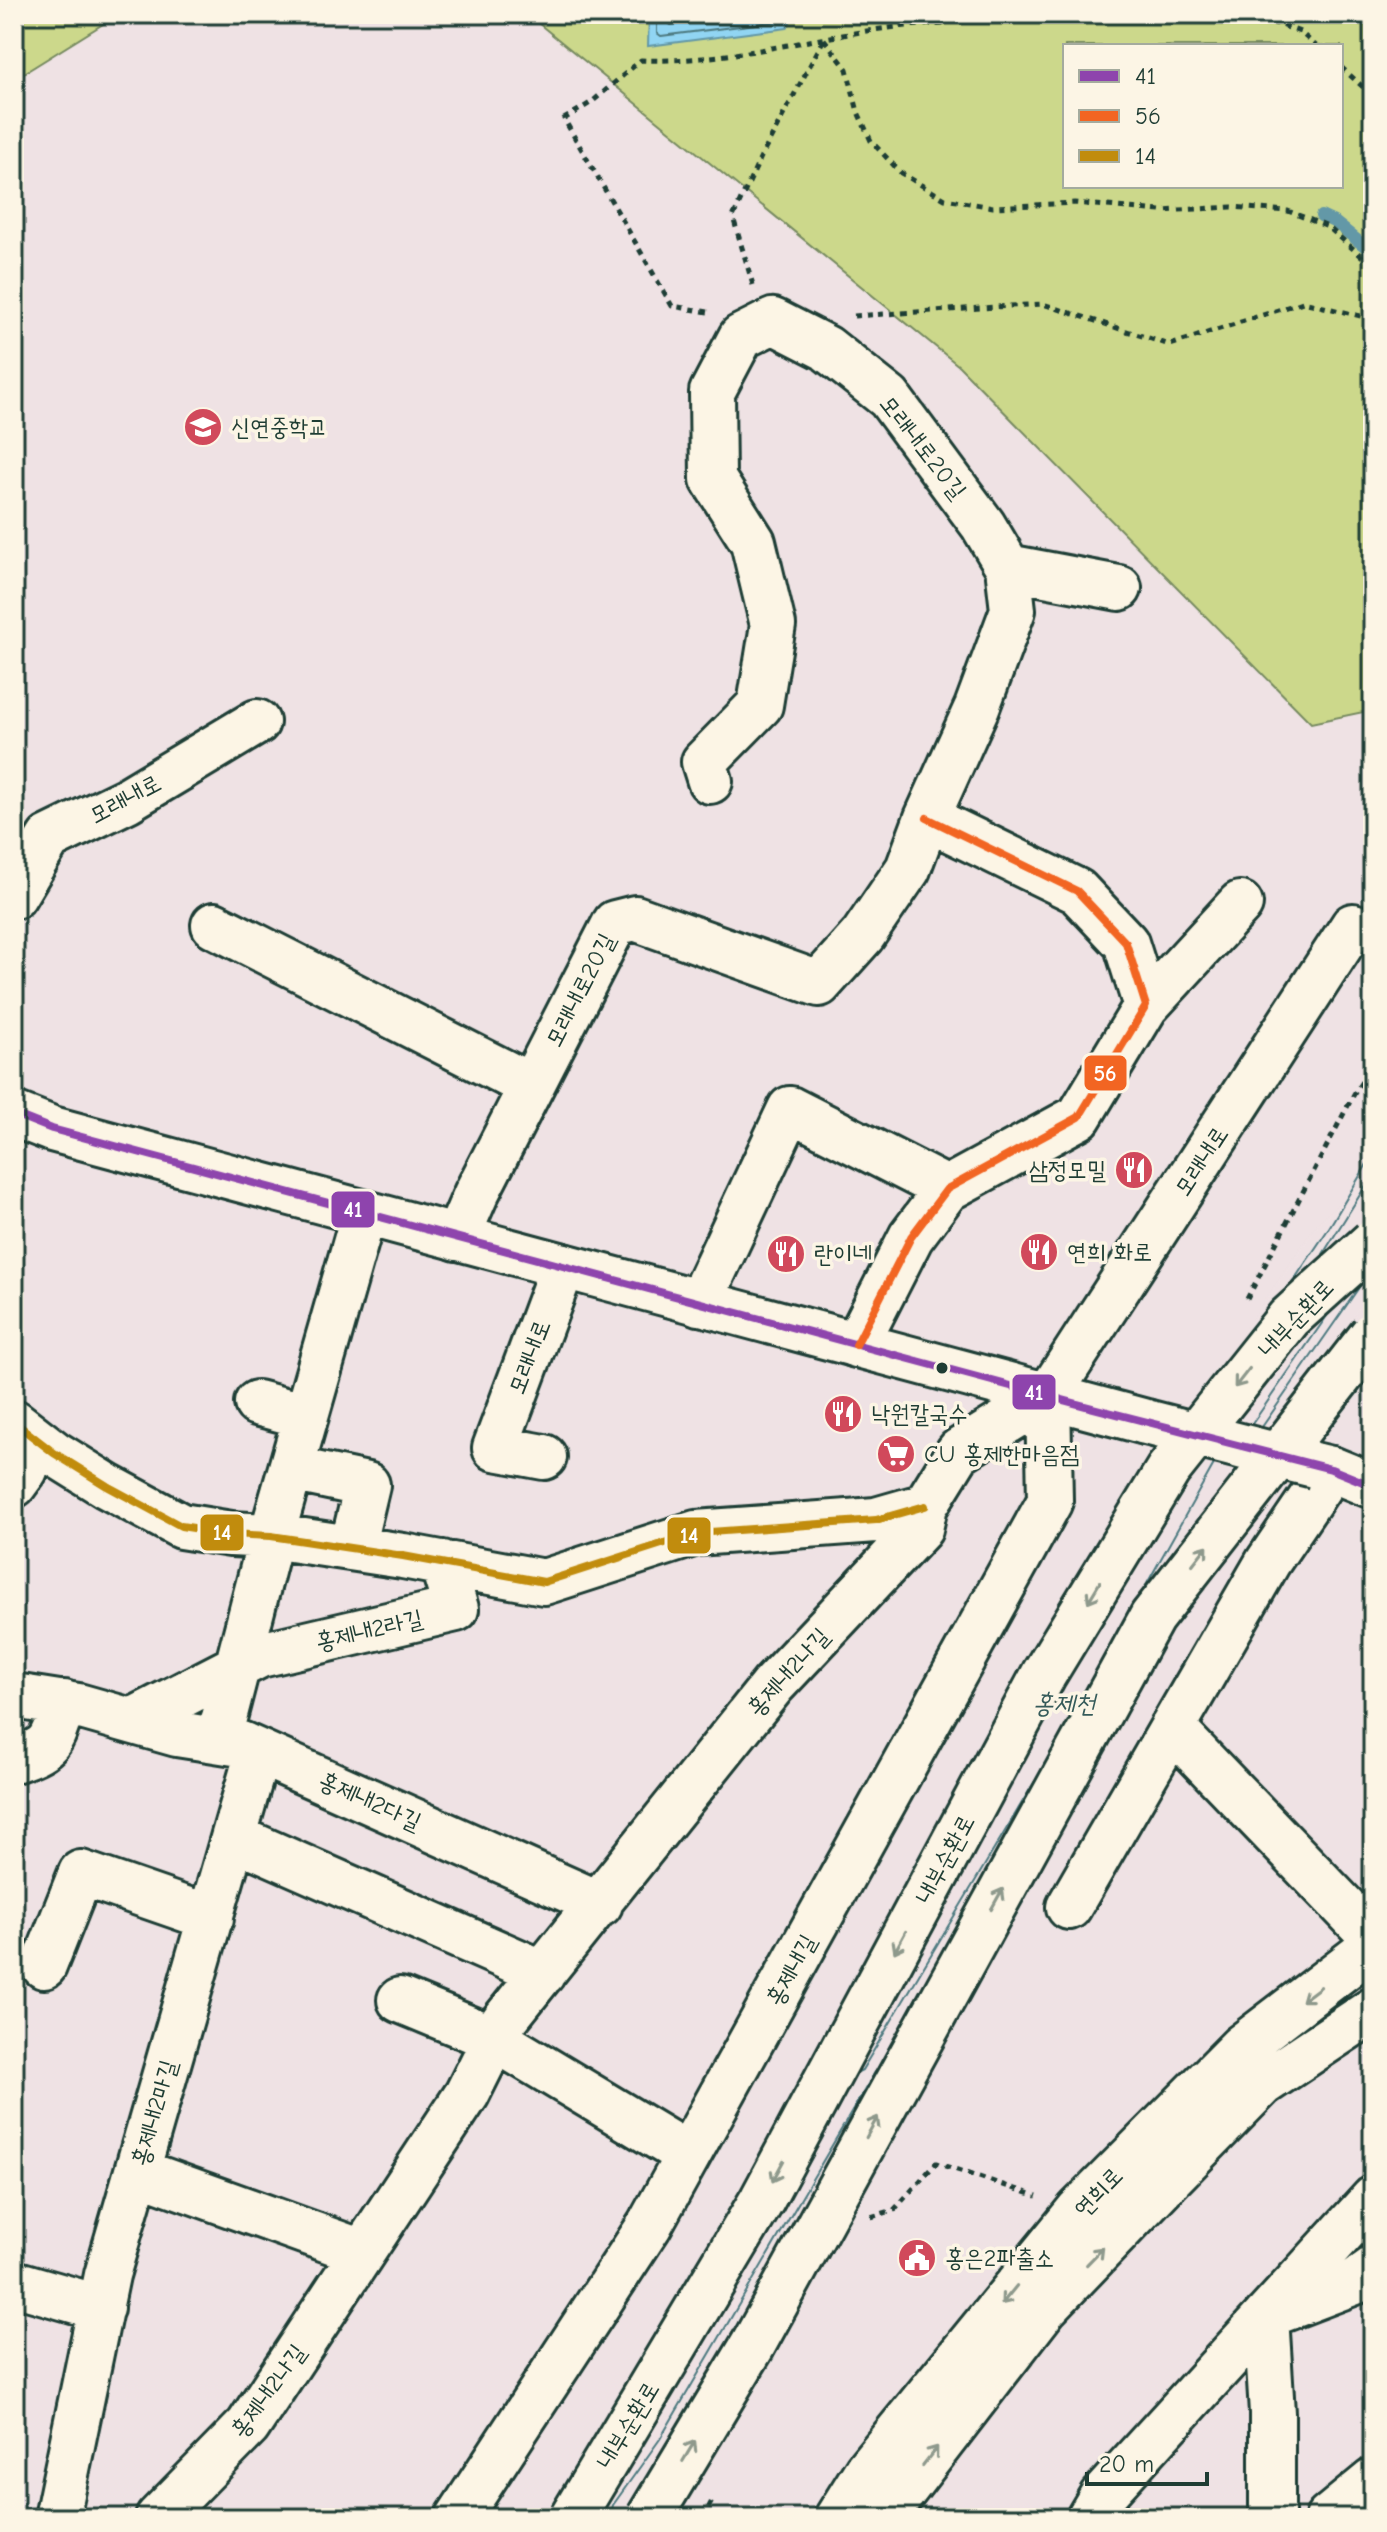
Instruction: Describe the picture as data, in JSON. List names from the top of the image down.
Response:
{
  "streets": {
    "main road": [
      "모래내로20길",
      "모래내로",
      "내부순환로",
      "홍제내2라길",
      "홍제내2나길",
      "홍제내2다길",
      "홍제내길",
      "홍제내2마길",
      "연희로"
    ]
  },
  "crossings": [
    ["모래내로", "홍제내2나길"],
    ["모래내로", "홍제내길"],
    ["홍제내2나길", "홍제내2다길"],
    ["홍제내2나길", "홍제내길"],
    ["홍제내2다길", "홍제내2마길"]
  ],
  "water": ["홍제천"],
  "places": {
    "school or university": ["신연중학교"],
    "restaurant": [
      "삼정모밀",
      "연희 화로",
      "란이네",
      "낙원칼국수"
    ],
    "supermarket": ["CU 홍제한마음점"],
    "public building": ["홍은2파출소"]
  },
  "lines": ["transit line 56", "transit line 41", "transit line 14"],
  "legend": ["41", "56", "14"],
  "scale_bar": "20 m"
}
